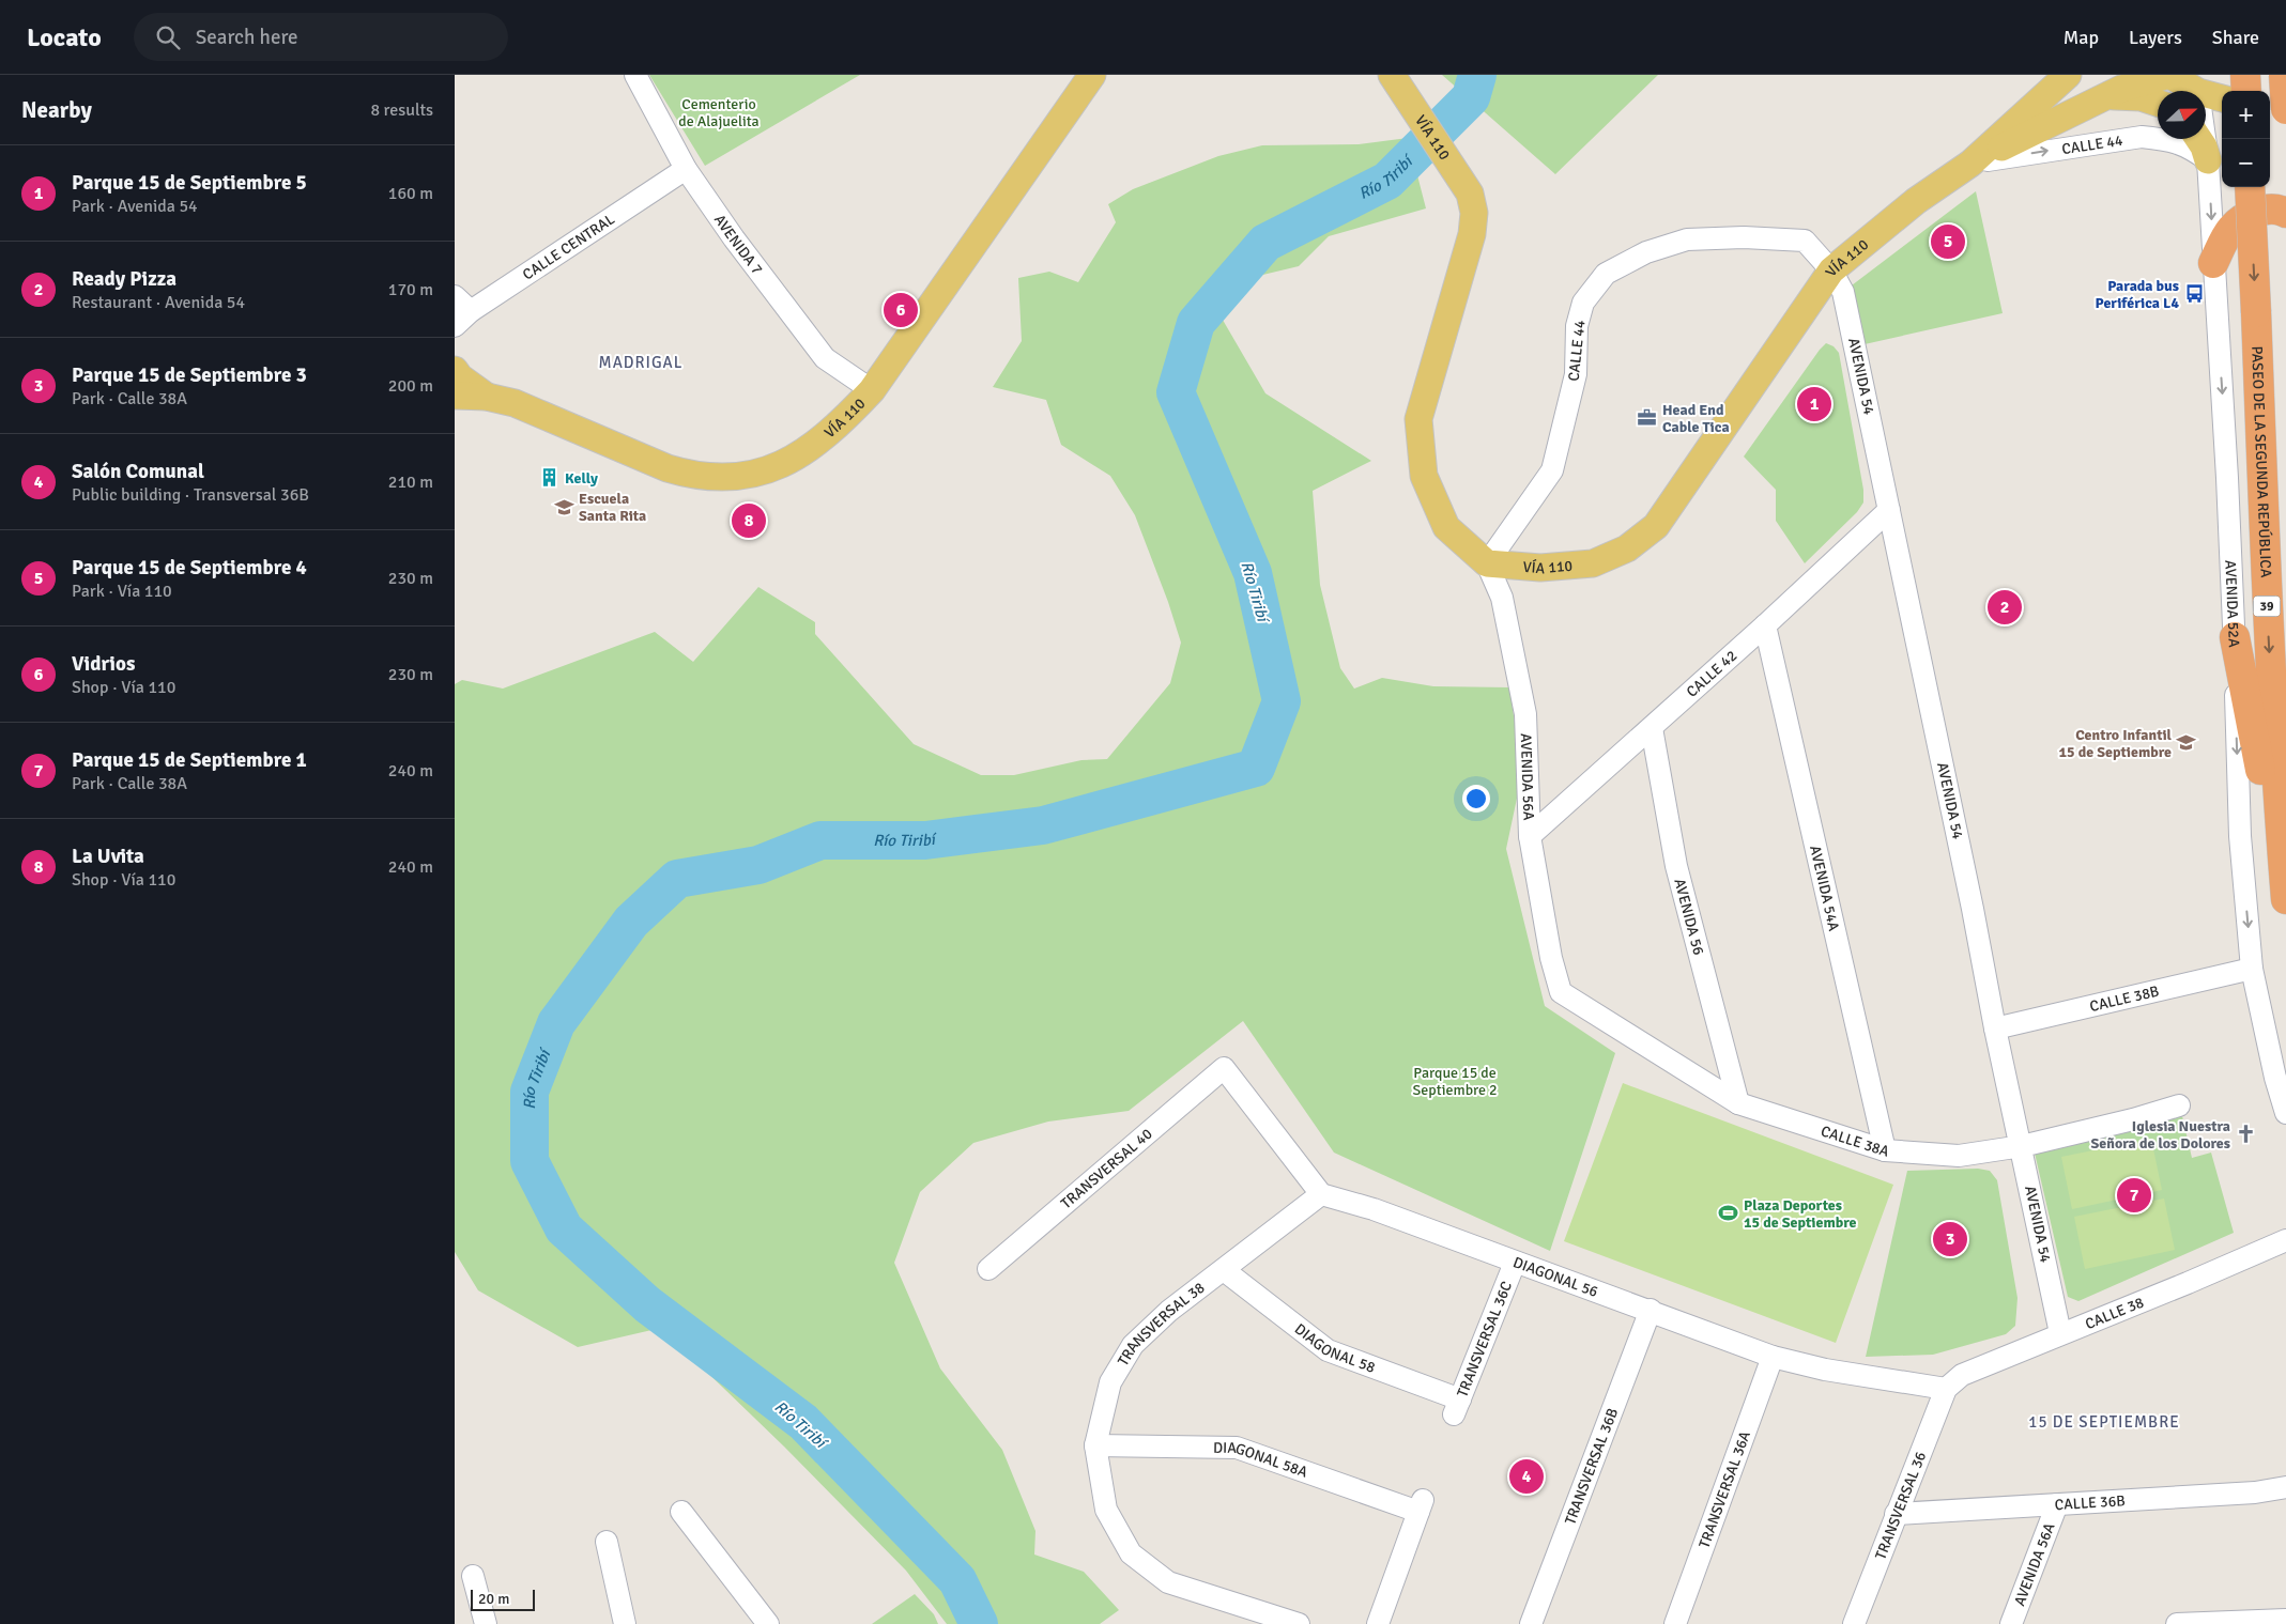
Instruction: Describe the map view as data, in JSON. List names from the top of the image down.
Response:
{
  "streets": {
    "highway": ["PASEO DE LA SEGUNDA REPÚBLICA", "39"],
    "main road": ["VÍA 110"],
    "street": [
      "CALLE 44",
      "AVENIDA 7",
      "CALLE CENTRAL",
      "AVENIDA 54",
      "AVENIDA 52A",
      "CALLE 42",
      "AVENIDA 56A",
      "AVENIDA 54A",
      "AVENIDA 56",
      "CALLE 38B",
      "CALLE 38A",
      "TRANSVERSAL 40",
      "DIAGONAL 56",
      "CALLE 38",
      "TRANSVERSAL 38",
      "TRANSVERSAL 36C",
      "DIAGONAL 58",
      "DIAGONAL 58A",
      "TRANSVERSAL 36B",
      "TRANSVERSAL 36A",
      "CALLE 36B",
      "TRANSVERSAL 36"
    ]
  },
  "crossings": [
    ["VÍA 110", "CALLE 44"],
    ["VÍA 110", "AVENIDA 7"],
    ["VÍA 110", "AVENIDA 54"],
    ["VÍA 110", "AVENIDA 56A"],
    ["CALLE 44", "AVENIDA 54"],
    ["CALLE 44", "AVENIDA 52A"],
    ["CALLE 44", "AVENIDA 56A"],
    ["AVENIDA 7", "CALLE CENTRAL"],
    ["AVENIDA 54", "CALLE 42"],
    ["AVENIDA 54", "CALLE 38B"],
    ["AVENIDA 54", "CALLE 38A"],
    ["AVENIDA 54", "CALLE 38"],
    ["AVENIDA 52A", "CALLE 38B"],
    ["CALLE 42", "AVENIDA 56A"],
    ["CALLE 42", "AVENIDA 54A"],
    ["CALLE 42", "AVENIDA 56"],
    ["AVENIDA 56A", "CALLE 38A"],
    ["AVENIDA 56A", "CALLE 36B"],
    ["AVENIDA 54A", "CALLE 38A"],
    ["AVENIDA 56", "CALLE 38A"],
    ["TRANSVERSAL 40", "DIAGONAL 56"],
    ["TRANSVERSAL 40", "TRANSVERSAL 38"],
    ["DIAGONAL 56", "CALLE 38"],
    ["DIAGONAL 56", "TRANSVERSAL 38"],
    ["DIAGONAL 56", "TRANSVERSAL 36C"],
    ["DIAGONAL 56", "TRANSVERSAL 36B"],
    ["DIAGONAL 56", "TRANSVERSAL 36A"],
    ["DIAGONAL 56", "TRANSVERSAL 36"],
    ["CALLE 38", "TRANSVERSAL 36"],
    ["TRANSVERSAL 38", "DIAGONAL 58"],
    ["TRANSVERSAL 38", "DIAGONAL 58A"],
    ["TRANSVERSAL 36C", "DIAGONAL 58"],
    ["CALLE 36B", "TRANSVERSAL 36"]
  ],
  "one_way": ["AVENIDA 52A"],
  "districts": ["MADRIGAL", "15 DE SEPTIEMBRE"],
  "water": ["Río Tiribí"],
  "parks": ["Cementerio de Alajuelita", "Parque 15 de Septiembre 2"],
  "places": {
    "bus stop": ["Parada bus Periférica L4"],
    "office": ["Head End Cable Tica"],
    "building": ["Kelly"],
    "school or university": ["Escuela Santa Rita", "Centro Infantil 15 de Septiembre"],
    "church": ["Iglesia Nuestra Señora de los Dolores"],
    "sports": ["Plaza Deportes 15 de Septiembre"]
  },
  "scale_bar": "20 m",
  "north": "right",
  "page": {
    "header": "Locato",
    "search": "Search here",
    "nav": ["Map", "Layers", "Share"],
    "heading": ["Nearby", "8 results"],
    "map_buttons": ["+", "−"],
    "list": [
      {
        "mark": "1",
        "name": "Parque 15 de Septiembre 5",
        "note": "Park · Avenida 54",
        "value": "160 m"
      },
      {
        "mark": "2",
        "name": "Ready Pizza",
        "note": "Restaurant · Avenida 54",
        "value": "170 m"
      },
      {
        "mark": "3",
        "name": "Parque 15 de Septiembre 3",
        "note": "Park · Calle 38A",
        "value": "200 m"
      },
      {
        "mark": "4",
        "name": "Salón Comunal",
        "note": "Public building · Transversal 36B",
        "value": "210 m"
      },
      {
        "mark": "5",
        "name": "Parque 15 de Septiembre 4",
        "note": "Park · Vía 110",
        "value": "230 m"
      },
      {
        "mark": "6",
        "name": "Vidrios",
        "note": "Shop · Vía 110",
        "value": "230 m"
      },
      {
        "mark": "7",
        "name": "Parque 15 de Septiembre 1",
        "note": "Park · Calle 38A",
        "value": "240 m"
      },
      {
        "mark": "8",
        "name": "La Uvita",
        "note": "Shop · Vía 110",
        "value": "240 m"
      }
    ],
    "pins": [
      "5",
      "6",
      "1",
      "8",
      "2",
      "7",
      "3",
      "4"
    ],
    "scale": "20 m"
  }
}
